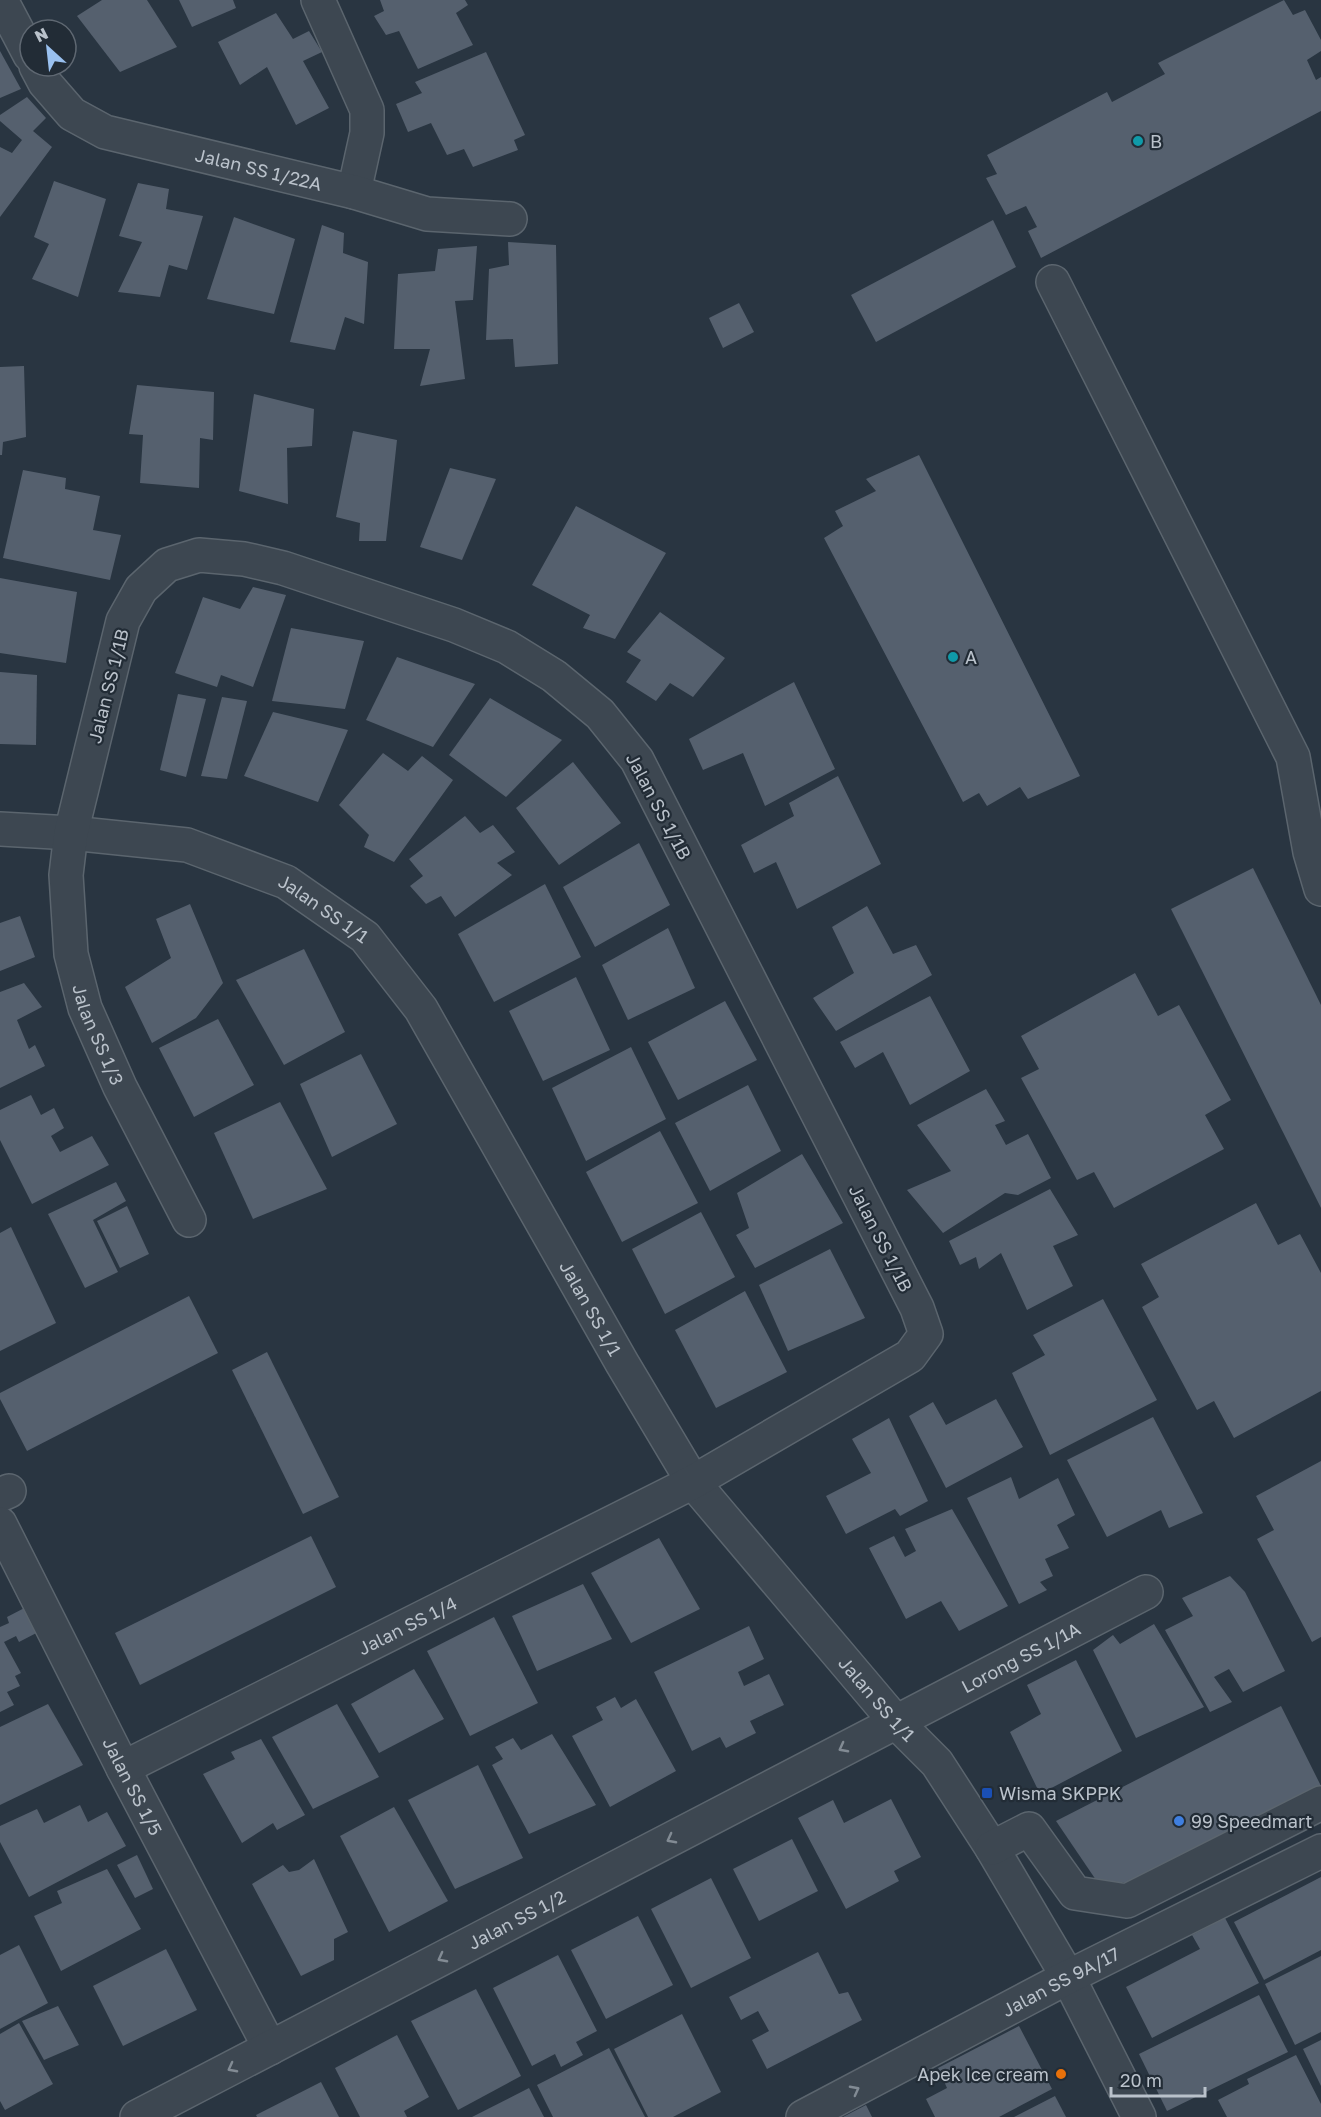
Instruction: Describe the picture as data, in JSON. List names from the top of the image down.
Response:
{
  "streets": {
    "street": [
      "Jalan SS 1/22A",
      "Jalan SS 1/1B",
      "Jalan SS 1/1",
      "Jalan SS 1/3",
      "Jalan SS 1/4",
      "Lorong SS 1/1A",
      "Jalan SS 1/5",
      "Jalan SS 1/2",
      "Jalan SS 9A/17"
    ]
  },
  "crossings": [
    ["Jalan SS 1/1B", "Jalan SS 1/1"],
    ["Jalan SS 1/1B", "Jalan SS 1/3"],
    ["Jalan SS 1/1B", "Jalan SS 1/4"],
    ["Jalan SS 1/1", "Jalan SS 1/3"],
    ["Jalan SS 1/1", "Jalan SS 1/4"],
    ["Jalan SS 1/1", "Lorong SS 1/1A"],
    ["Jalan SS 1/1", "Jalan SS 1/2"],
    ["Jalan SS 1/1", "Jalan SS 9A/17"],
    ["Jalan SS 1/4", "Jalan SS 1/5"],
    ["Lorong SS 1/1A", "Jalan SS 1/2"],
    ["Jalan SS 1/5", "Jalan SS 1/2"]
  ],
  "one_way": ["Jalan SS 1/2", "Jalan SS 9A/17"],
  "places": {
    "other": [
      "B",
      "A",
      "99 Speedmart",
      "Apek Ice cream"
    ],
    "transit": ["Wisma SKPPK"]
  },
  "scale_bar": "20 m",
  "north": "top left"
}
